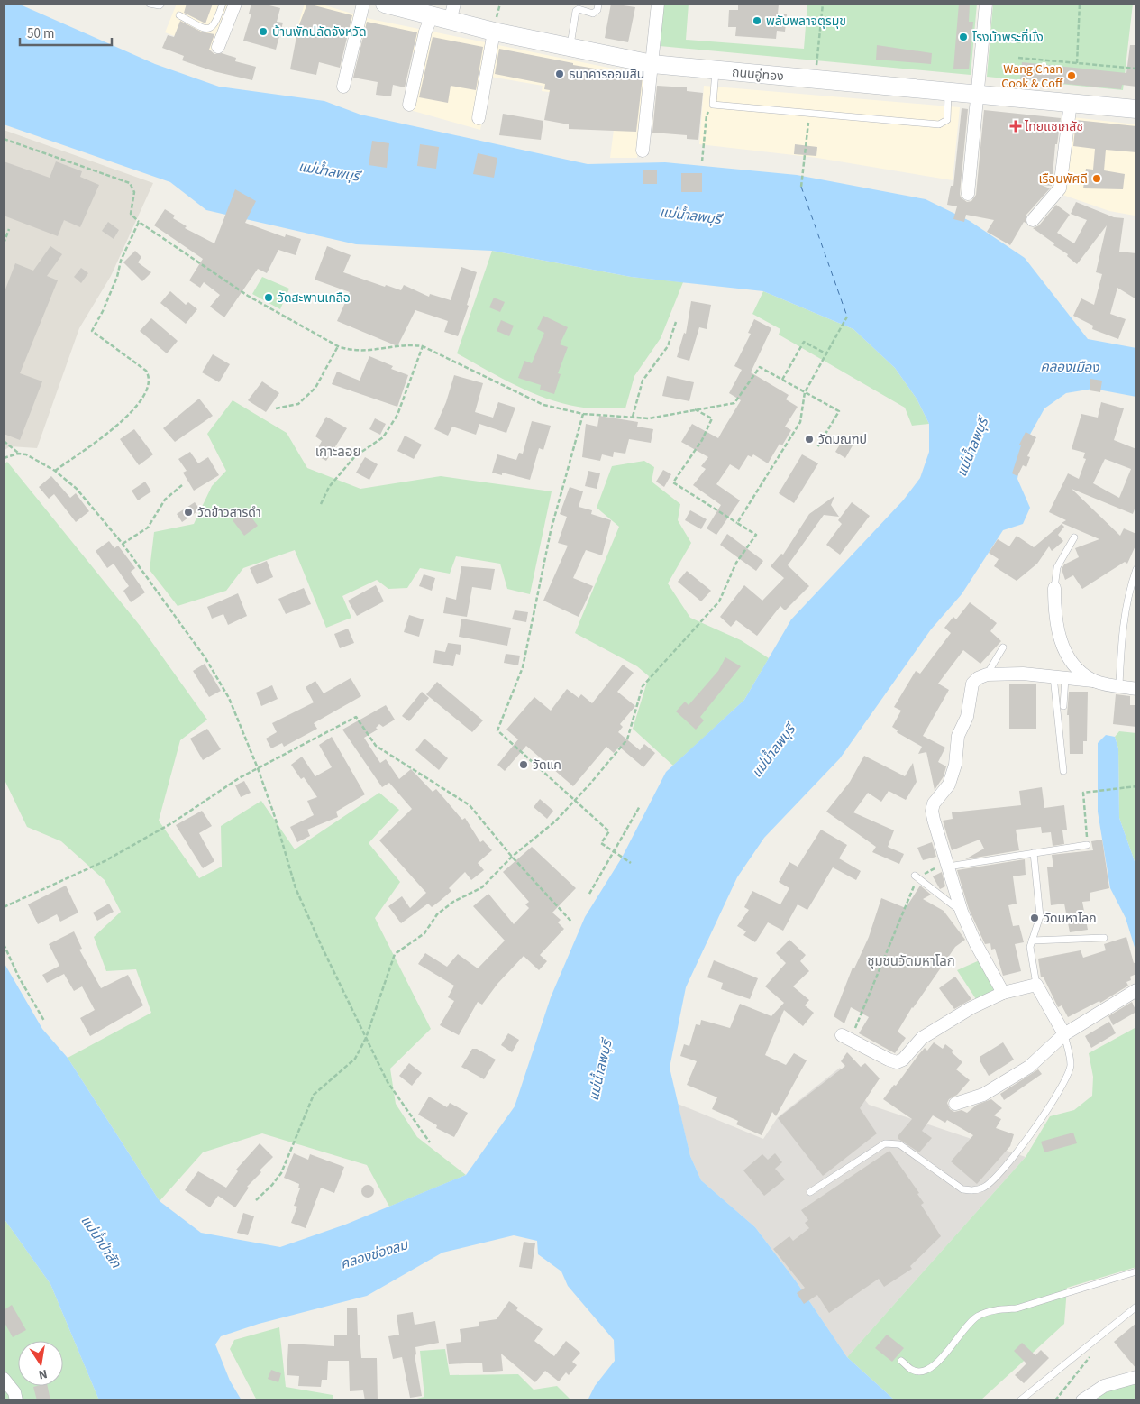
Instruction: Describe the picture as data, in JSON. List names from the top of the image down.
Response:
{
  "streets": {
    "main road": ["ถนนอู่ทอง"]
  },
  "districts": ["เกาะลอย", "ชุมชนวัดมหาโลก"],
  "water": [
    "แม่น้ำลพบุรี",
    "คลองเมือง",
    "แม่น้ำป่าสัก",
    "คลองช่องลม"
  ],
  "places": {
    "other": [
      "พลับพลาจตุรมุข",
      "บ้านพักปลัดจังหวัด",
      "โรงม้าพระที่นั่ง",
      "ธนาคารออมสิน",
      "Wang Chan Cook & Coff",
      "เรือนพัศดี",
      "วัดสะพานเกลือ",
      "วัดมณฑป",
      "วัดข้าวสารดำ",
      "วัดแค",
      "วัดมหาโลก"
    ],
    "health": ["ไทยแซเภสัช"]
  },
  "scale_bar": "50 m",
  "north": "bottom"
}
